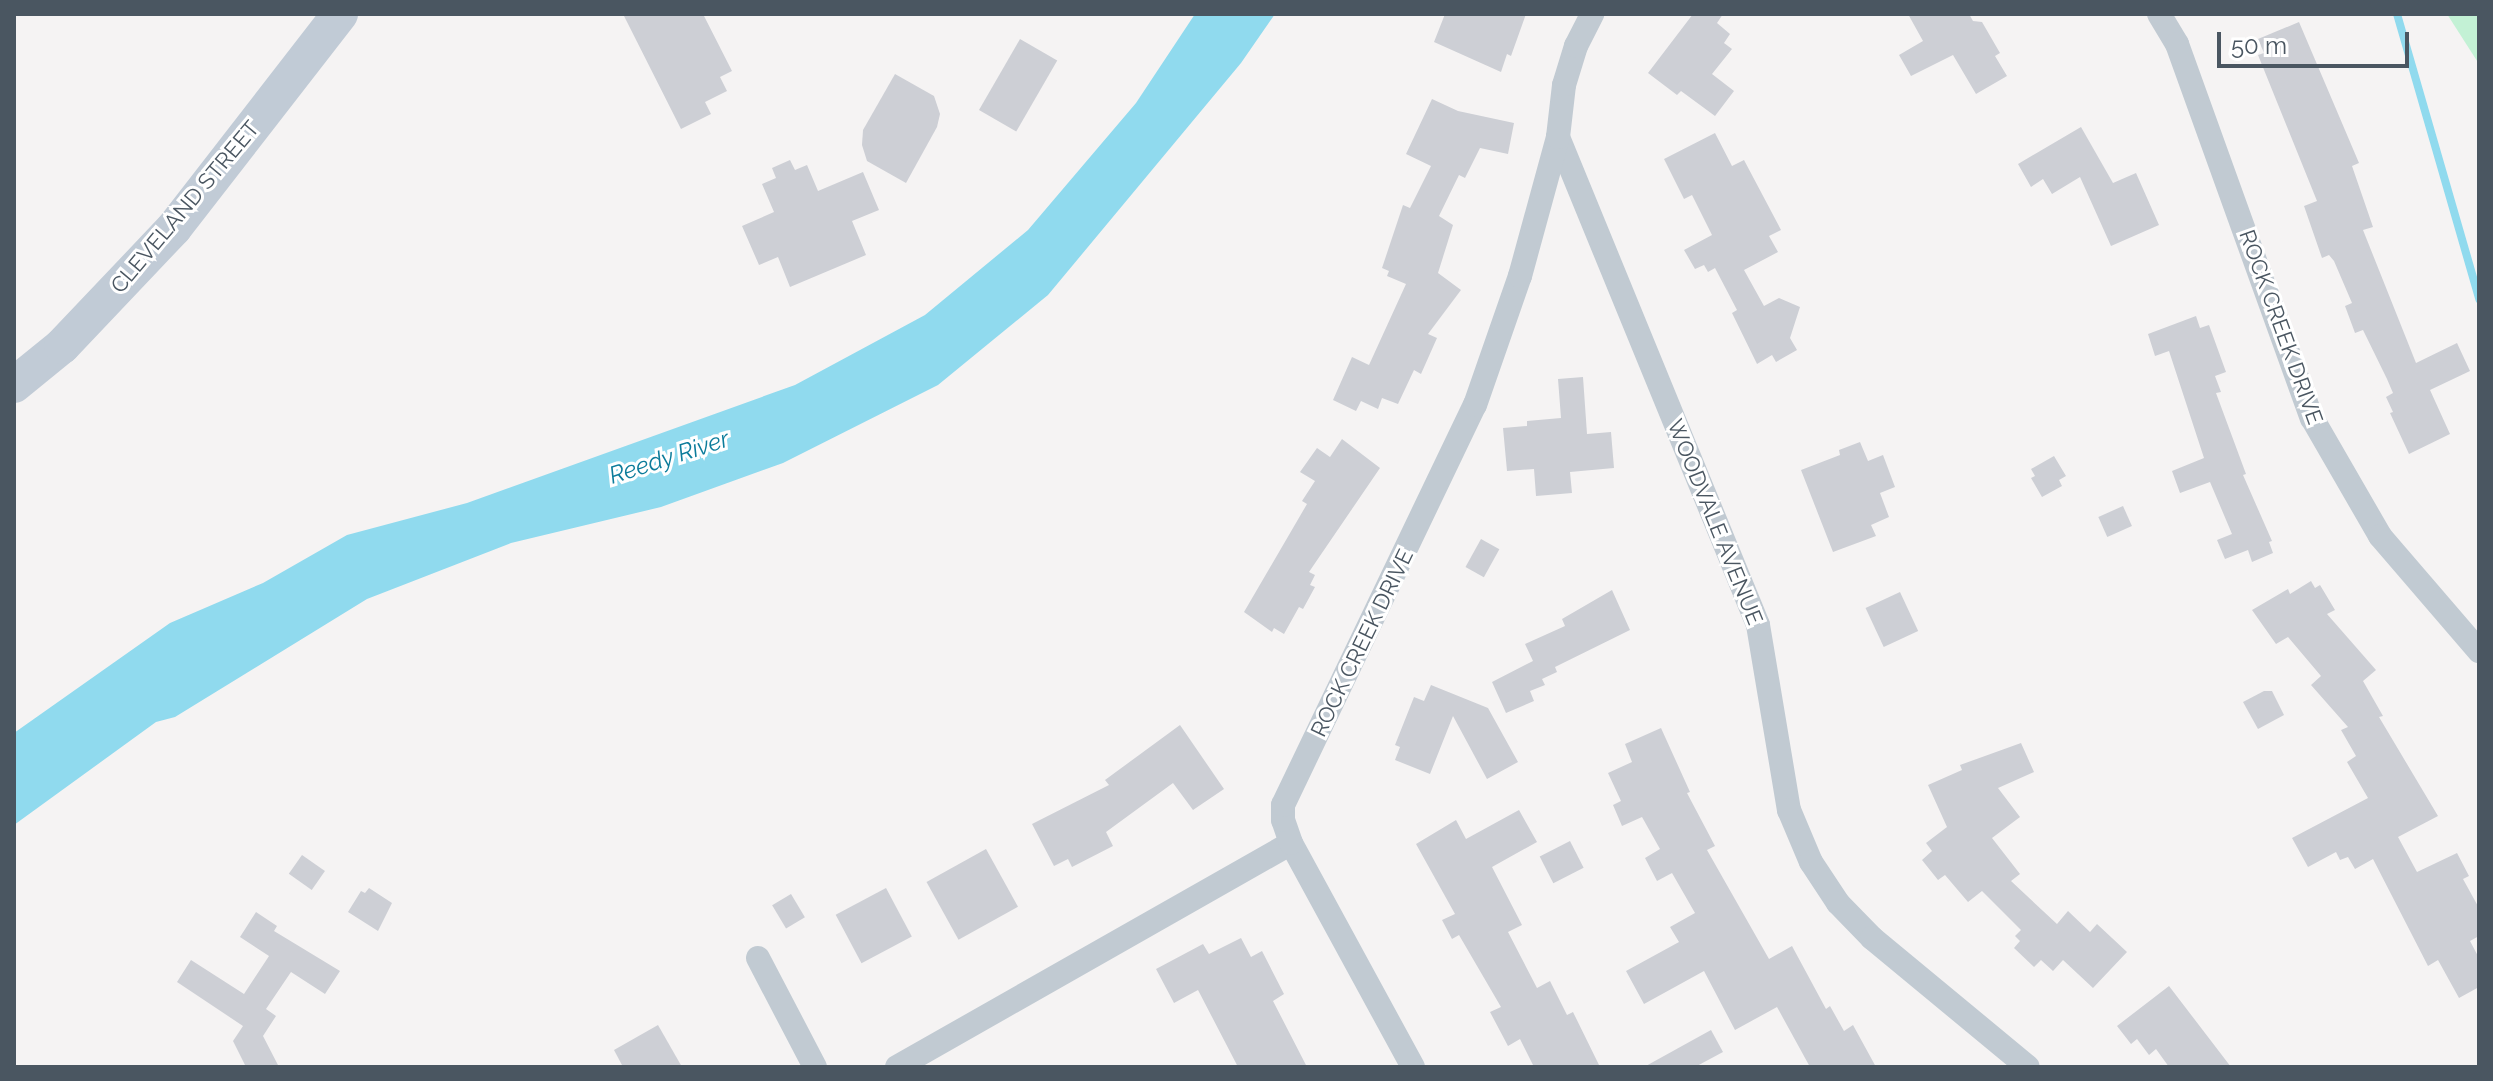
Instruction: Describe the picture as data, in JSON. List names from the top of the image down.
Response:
{
  "streets": {
    "street": ["CLEVELAND STREET", "ROCK CREEK DRIVE", "WOODVALE AVENUE"]
  },
  "crossings": [
    ["ROCK CREEK DRIVE", "WOODVALE AVENUE"]
  ],
  "water": ["Reedy River"],
  "scale_bar": "50 m"
}
